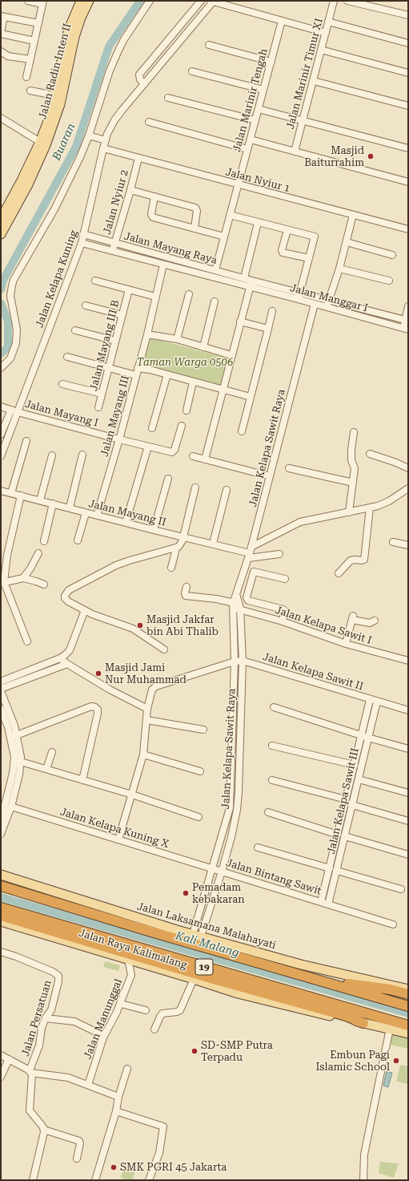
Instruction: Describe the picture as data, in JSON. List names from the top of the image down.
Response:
{
  "streets": {
    "highway": ["19"],
    "main road": ["Jalan Radin Inten II", "Jalan Laksamana Malahayati", "Jalan Raya Kalimalang"],
    "street": [
      "Jalan Marinir Timur XI",
      "Jalan Marinir Tengah",
      "Jalan Nyiur 1",
      "Jalan Nyiur 2",
      "Jalan Mayang Raya",
      "Jalan Kelapa Kuning",
      "Jalan Manggar I",
      "Jalan Mayang III B",
      "Jalan Mayang I",
      "Jalan Mayang III",
      "Jalan Kelapa Sawit Raya",
      "Jalan Mayang II",
      "Jalan Kelapa Sawit I",
      "Jalan Kelapa Sawit II",
      "Jalan Kelapa Sawit III",
      "Jalan Kelapa Kuning X",
      "Jalan Bintang Sawit",
      "Jalan Persatuan",
      "Jalan Manunggal"
    ]
  },
  "crossings": [
    ["Jalan Marinir Tengah", "Jalan Nyiur 1"],
    ["Jalan Marinir Tengah", "Jalan Mayang Raya"],
    ["Jalan Nyiur 1", "Jalan Nyiur 2"],
    ["Jalan Nyiur 1", "Jalan Kelapa Kuning"],
    ["Jalan Nyiur 2", "Jalan Mayang Raya"],
    ["Jalan Mayang Raya", "Jalan Kelapa Kuning"],
    ["Jalan Mayang Raya", "Jalan Manggar I"],
    ["Jalan Mayang Raya", "Jalan Mayang III"],
    ["Jalan Kelapa Kuning", "Jalan Mayang I"],
    ["Jalan Manggar I", "Jalan Kelapa Sawit Raya"],
    ["Jalan Mayang I", "Jalan Mayang III"],
    ["Jalan Mayang III", "Jalan Mayang II"],
    ["Jalan Kelapa Sawit Raya", "Jalan Mayang II"],
    ["Jalan Kelapa Sawit Raya", "Jalan Kelapa Sawit I"],
    ["Jalan Kelapa Sawit Raya", "Jalan Kelapa Sawit II"],
    ["Jalan Kelapa Sawit Raya", "Jalan Kelapa Kuning X"],
    ["Jalan Kelapa Sawit Raya", "Jalan Bintang Sawit"],
    ["Jalan Kelapa Sawit Raya", "Jalan Laksamana Malahayati"],
    ["Jalan Kelapa Sawit II", "Jalan Kelapa Sawit III"],
    ["Jalan Kelapa Sawit III", "Jalan Bintang Sawit"],
    ["Jalan Kelapa Kuning X", "Jalan Bintang Sawit"],
    ["Jalan Raya Kalimalang", "Jalan Manunggal"]
  ],
  "water": ["Buaran", "Kali Malang"],
  "parks": ["Taman Warga 0506"],
  "places": [
    "Masjid Baiturrahim",
    "Masjid Jakfar bin Abi Thalib",
    "Masjid Jami Nur Muhammad",
    "Pemadam kebakaran",
    "SD-SMP Putra Terpadu",
    "Embun Pagi Islamic School",
    "SMK PGRI 45 Jakarta"
  ]
}
